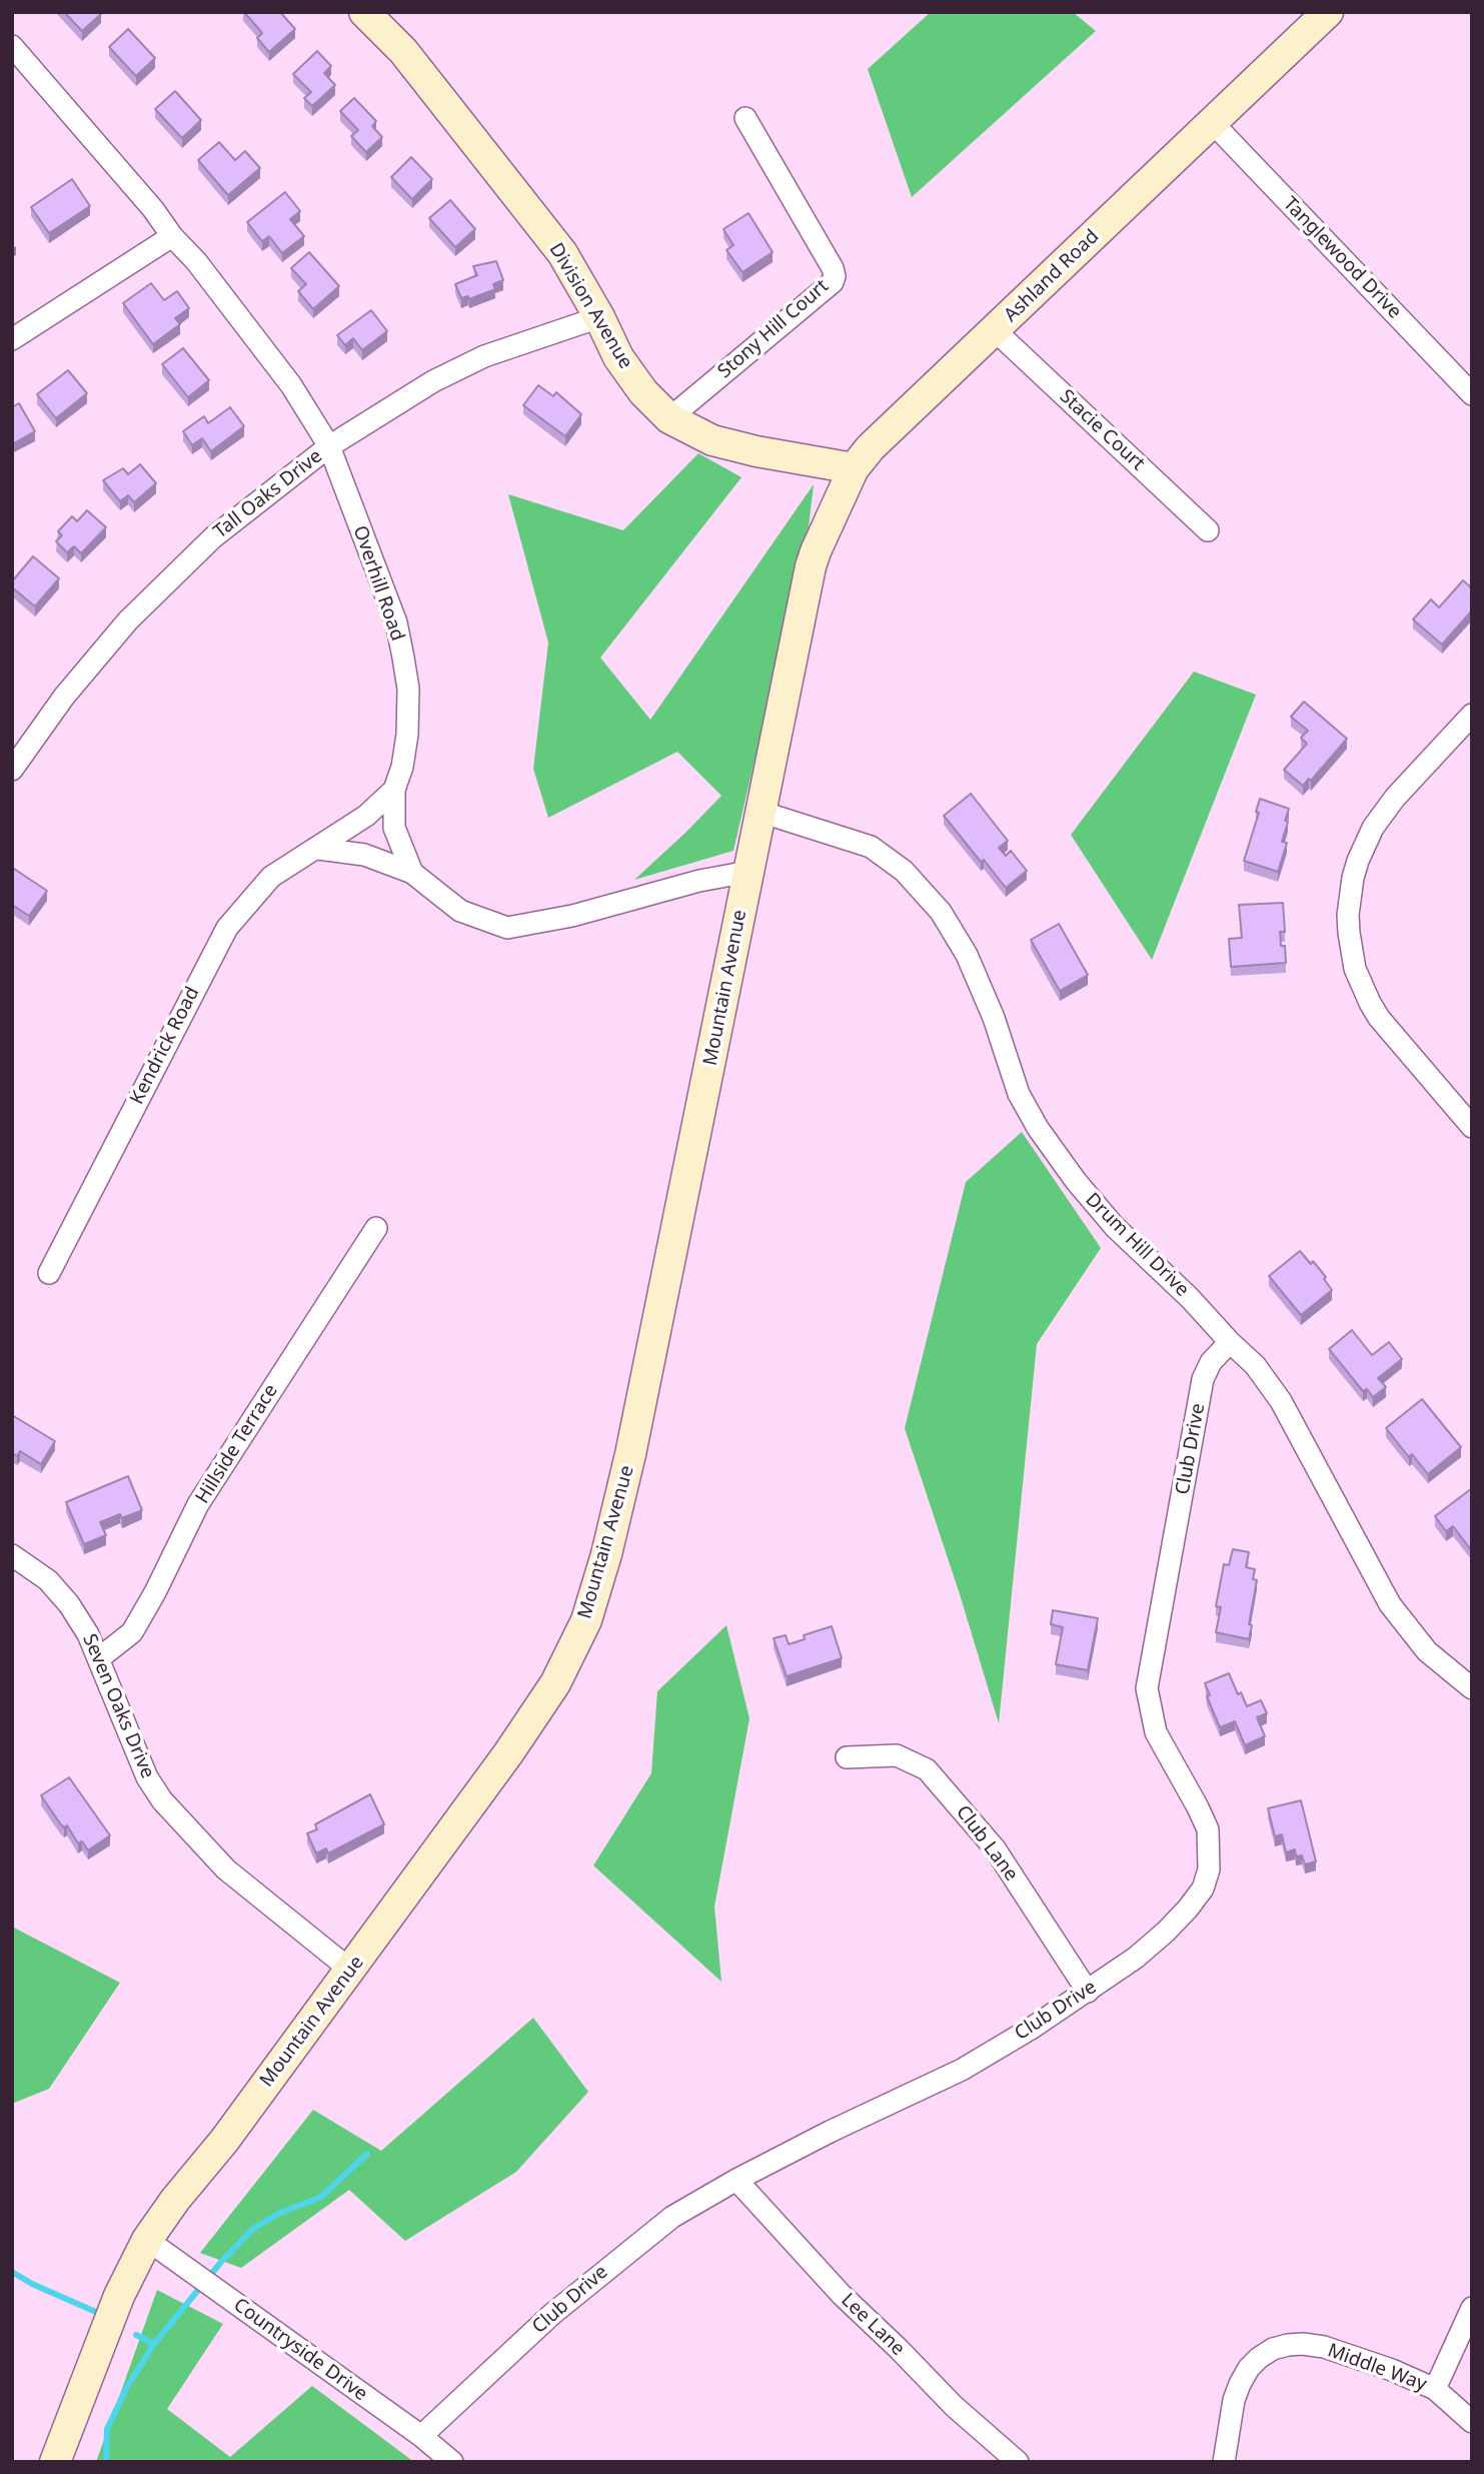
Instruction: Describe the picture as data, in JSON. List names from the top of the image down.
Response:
{
  "streets": {
    "main road": ["Ashland Road", "Division Avenue", "Mountain Avenue"],
    "street": [
      "Tanglewood Drive",
      "Stony Hill Court",
      "Stacie Court",
      "Tall Oaks Drive",
      "Overhill Road",
      "Kendrick Road",
      "Drum Hill Drive",
      "Hillside Terrace",
      "Club Drive",
      "Seven Oaks Drive",
      "Club Lane",
      "Lee Lane",
      "Countryside Drive",
      "Middle Way"
    ]
  },
  "crossings": [
    ["Tanglewood Drive", "Ashland Road"],
    ["Ashland Road", "Division Avenue"],
    ["Ashland Road", "Stacie Court"],
    ["Ashland Road", "Mountain Avenue"],
    ["Division Avenue", "Stony Hill Court"],
    ["Division Avenue", "Tall Oaks Drive"],
    ["Tall Oaks Drive", "Overhill Road"],
    ["Overhill Road", "Mountain Avenue"],
    ["Overhill Road", "Kendrick Road"],
    ["Mountain Avenue", "Drum Hill Drive"],
    ["Mountain Avenue", "Seven Oaks Drive"],
    ["Mountain Avenue", "Countryside Drive"],
    ["Drum Hill Drive", "Club Drive"],
    ["Hillside Terrace", "Seven Oaks Drive"],
    ["Club Drive", "Club Lane"],
    ["Club Drive", "Lee Lane"],
    ["Club Drive", "Countryside Drive"]
  ]
}
